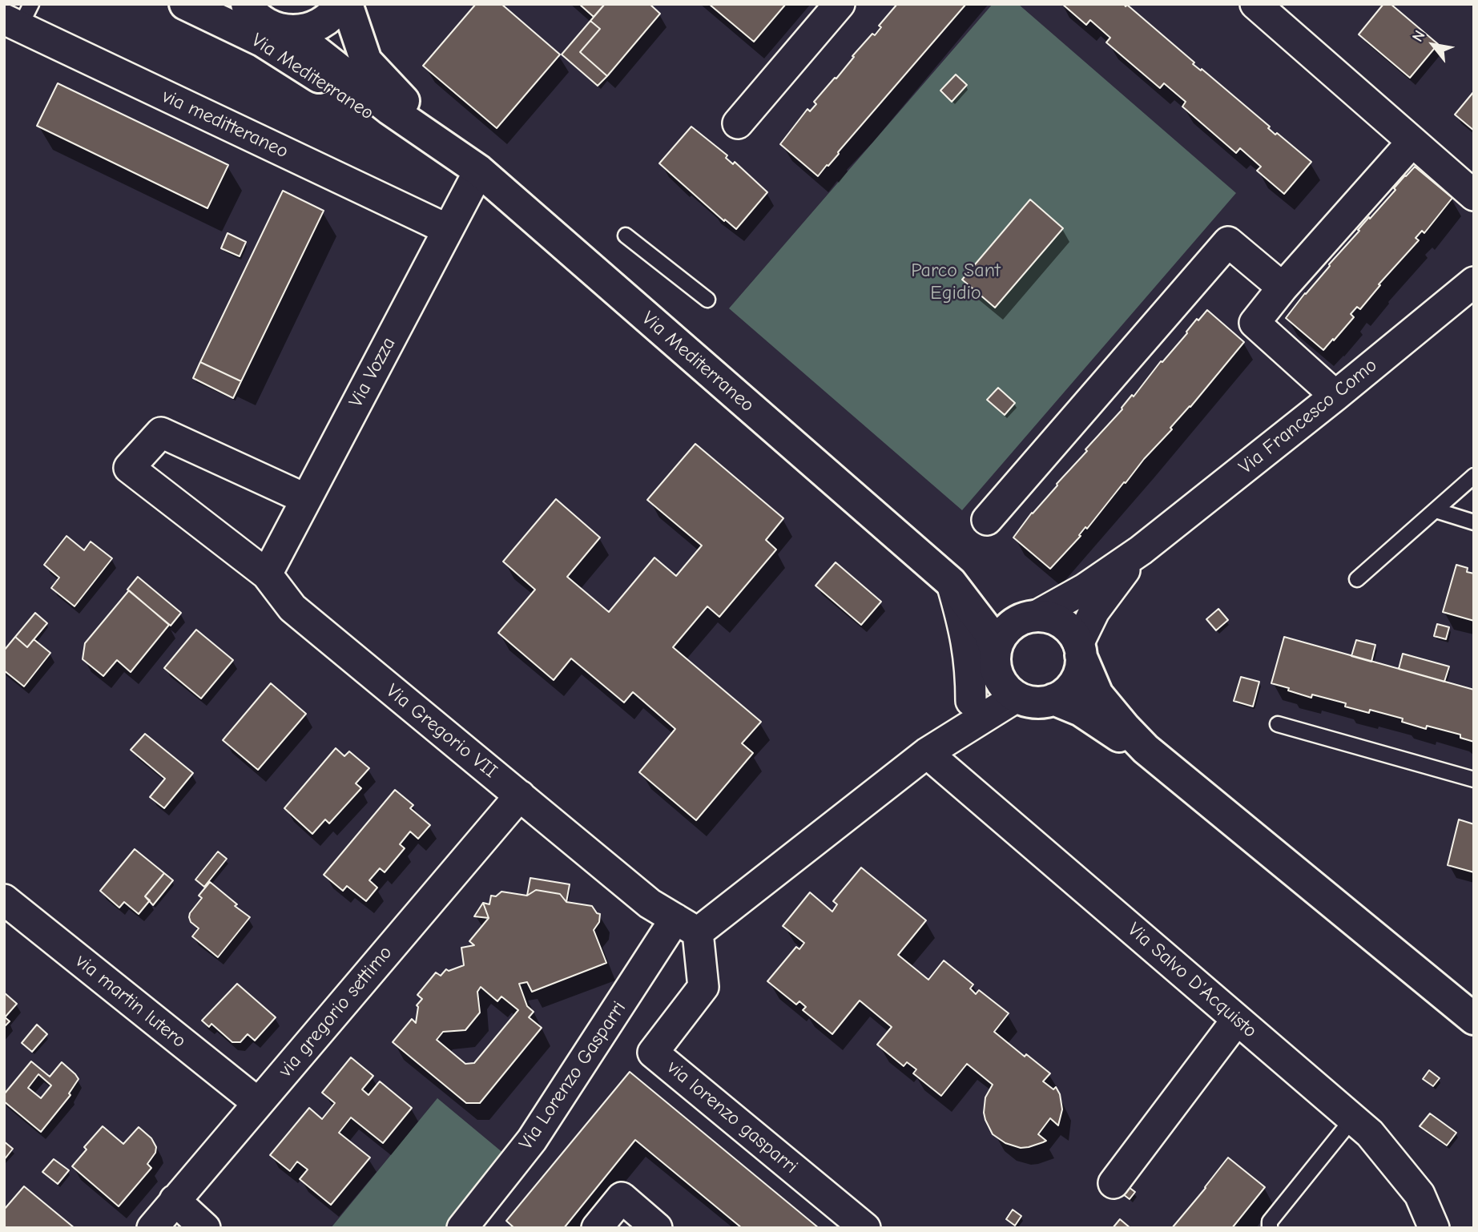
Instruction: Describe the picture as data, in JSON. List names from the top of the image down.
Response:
{
  "streets": {
    "main road": ["Via Mediterraneo"],
    "street": [
      "via meditteraneo",
      "Via Vozza",
      "Via Francesco Como",
      "Via Gregorio VII",
      "Via Salvo D'Acquisto",
      "via martin lutero",
      "via gregorio settimo",
      "Via Lorenzo Gasparri",
      "via lorenzo gasparri"
    ]
  },
  "crossings": [
    ["Via Mediterraneo", "Via Vozza"],
    ["Via Mediterraneo", "Via Francesco Como"],
    ["via meditteraneo", "Via Vozza"],
    ["Via Vozza", "Via Gregorio VII"],
    ["Via Gregorio VII", "via gregorio settimo"],
    ["Via Gregorio VII", "Via Lorenzo Gasparri"],
    ["Via Gregorio VII", "via lorenzo gasparri"],
    ["via martin lutero", "via gregorio settimo"],
    ["Via Lorenzo Gasparri", "via lorenzo gasparri"]
  ],
  "parks": ["Parco Sant Egidio"],
  "north": "top left"
}
